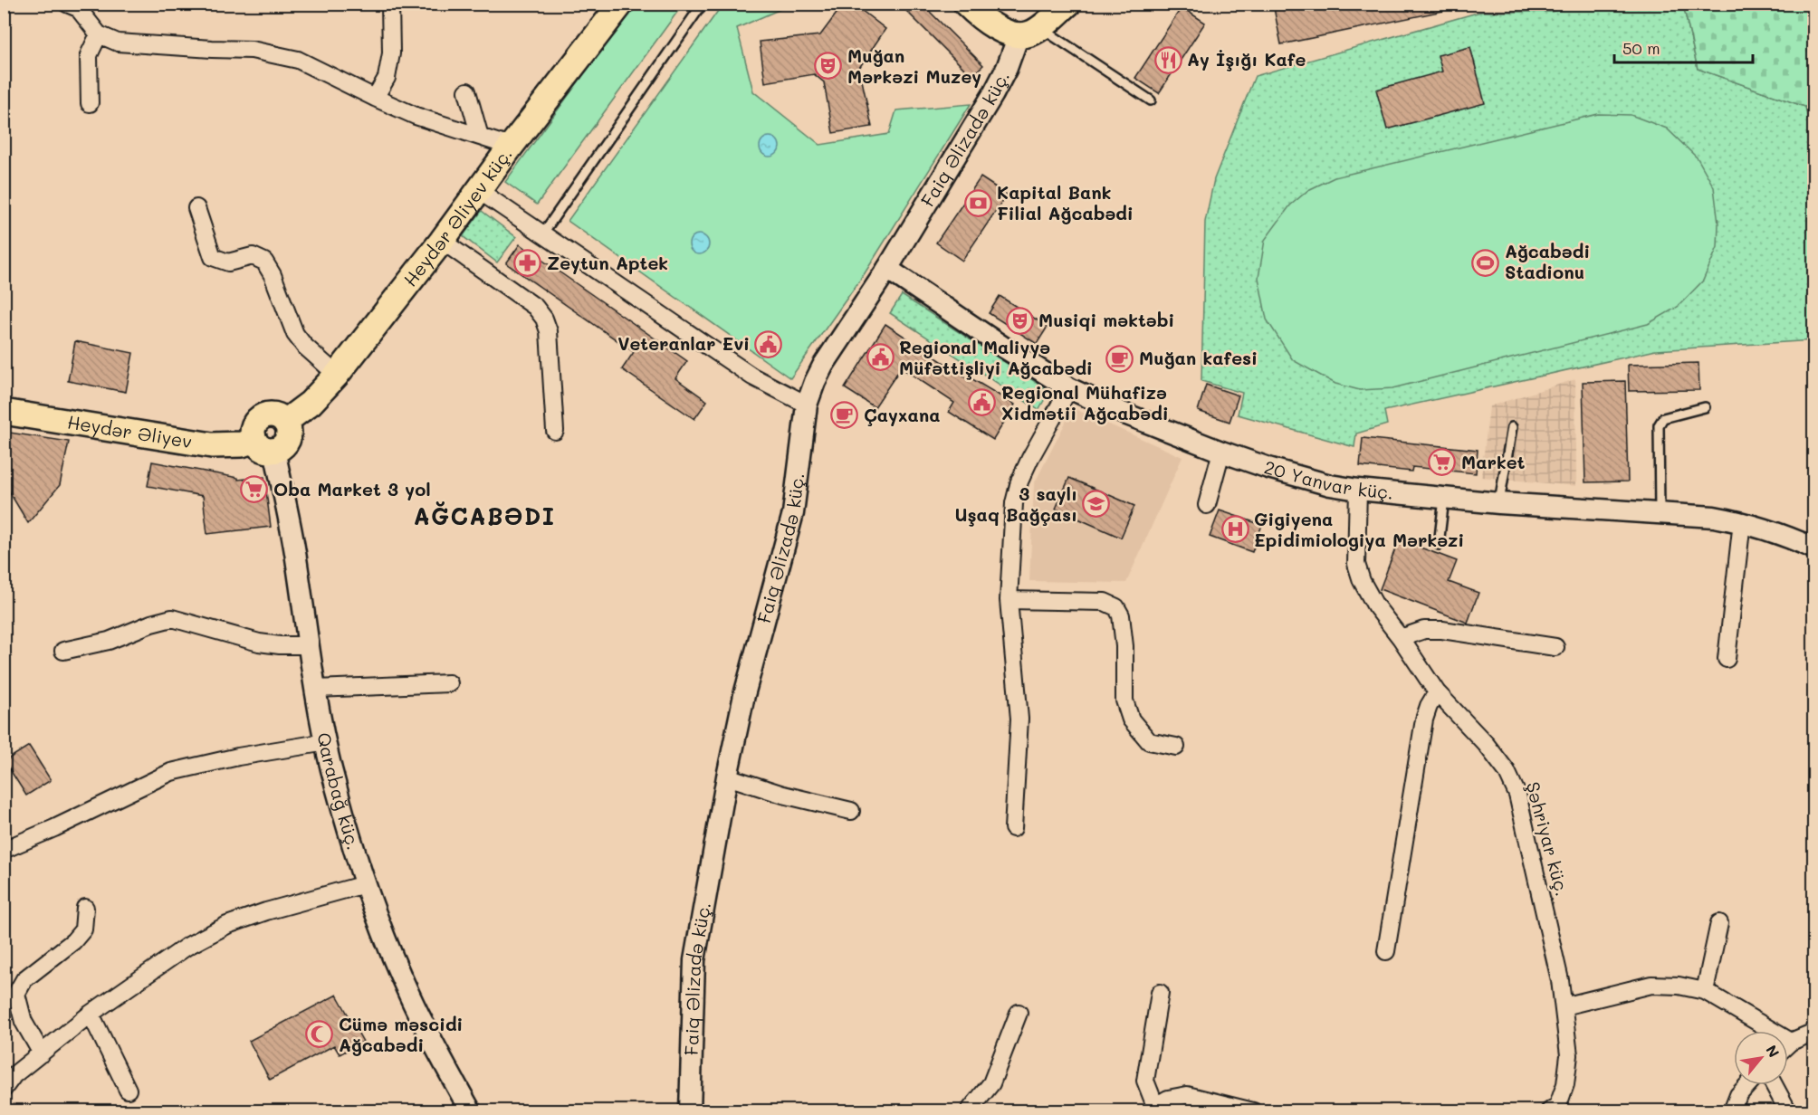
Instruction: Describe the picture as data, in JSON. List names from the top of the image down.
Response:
{
  "streets": {
    "main road": ["Faiq Əlizadə küç.", "Heydər Əliyev küç.", "Heydər Əliyev"],
    "street": ["20 Yanvar küç.", "Qarabağ küç.", "Şəhriyar küç."]
  },
  "crossings": [
    ["Faiq Əlizadə küç.", "20 Yanvar küç."],
    ["Heydər Əliyev küç.", "Heydər Əliyev"],
    ["Heydər Əliyev küç.", "Qarabağ küç."],
    ["Heydər Əliyev", "Qarabağ küç."],
    ["20 Yanvar küç.", "Şəhriyar küç."]
  ],
  "districts": ["AĞCABƏDI"],
  "places": {
    "restaurant": ["Ay İşığı Kafe"],
    "theatre": ["Muğan Mərkəzi Muzey", "Musiqi məktəbi"],
    "bank": ["Kapital Bank Filial Ağcabədi"],
    "sports": ["Ağcabədi Stadionu"],
    "pharmacy": ["Zeytun Aptek"],
    "public building": ["Veteranlar Evi", "Regional Maliyyə Müfəttişliyi Ağcabədi", "Regional Mühafizə Xidmətii Ağcabədi"],
    "cafe": ["Muğan kafesi", "Çayxana"],
    "supermarket": ["Market", "Oba Market 3 yol"],
    "school or university": ["3 saylı Uşaq Bağçası"],
    "hospital": ["Gigiyena Epidimiologiya Mərkəzi"],
    "mosque": ["Cümə məscidi Ağcabədi"]
  },
  "scale_bar": "50 m",
  "north": "top right"
}
